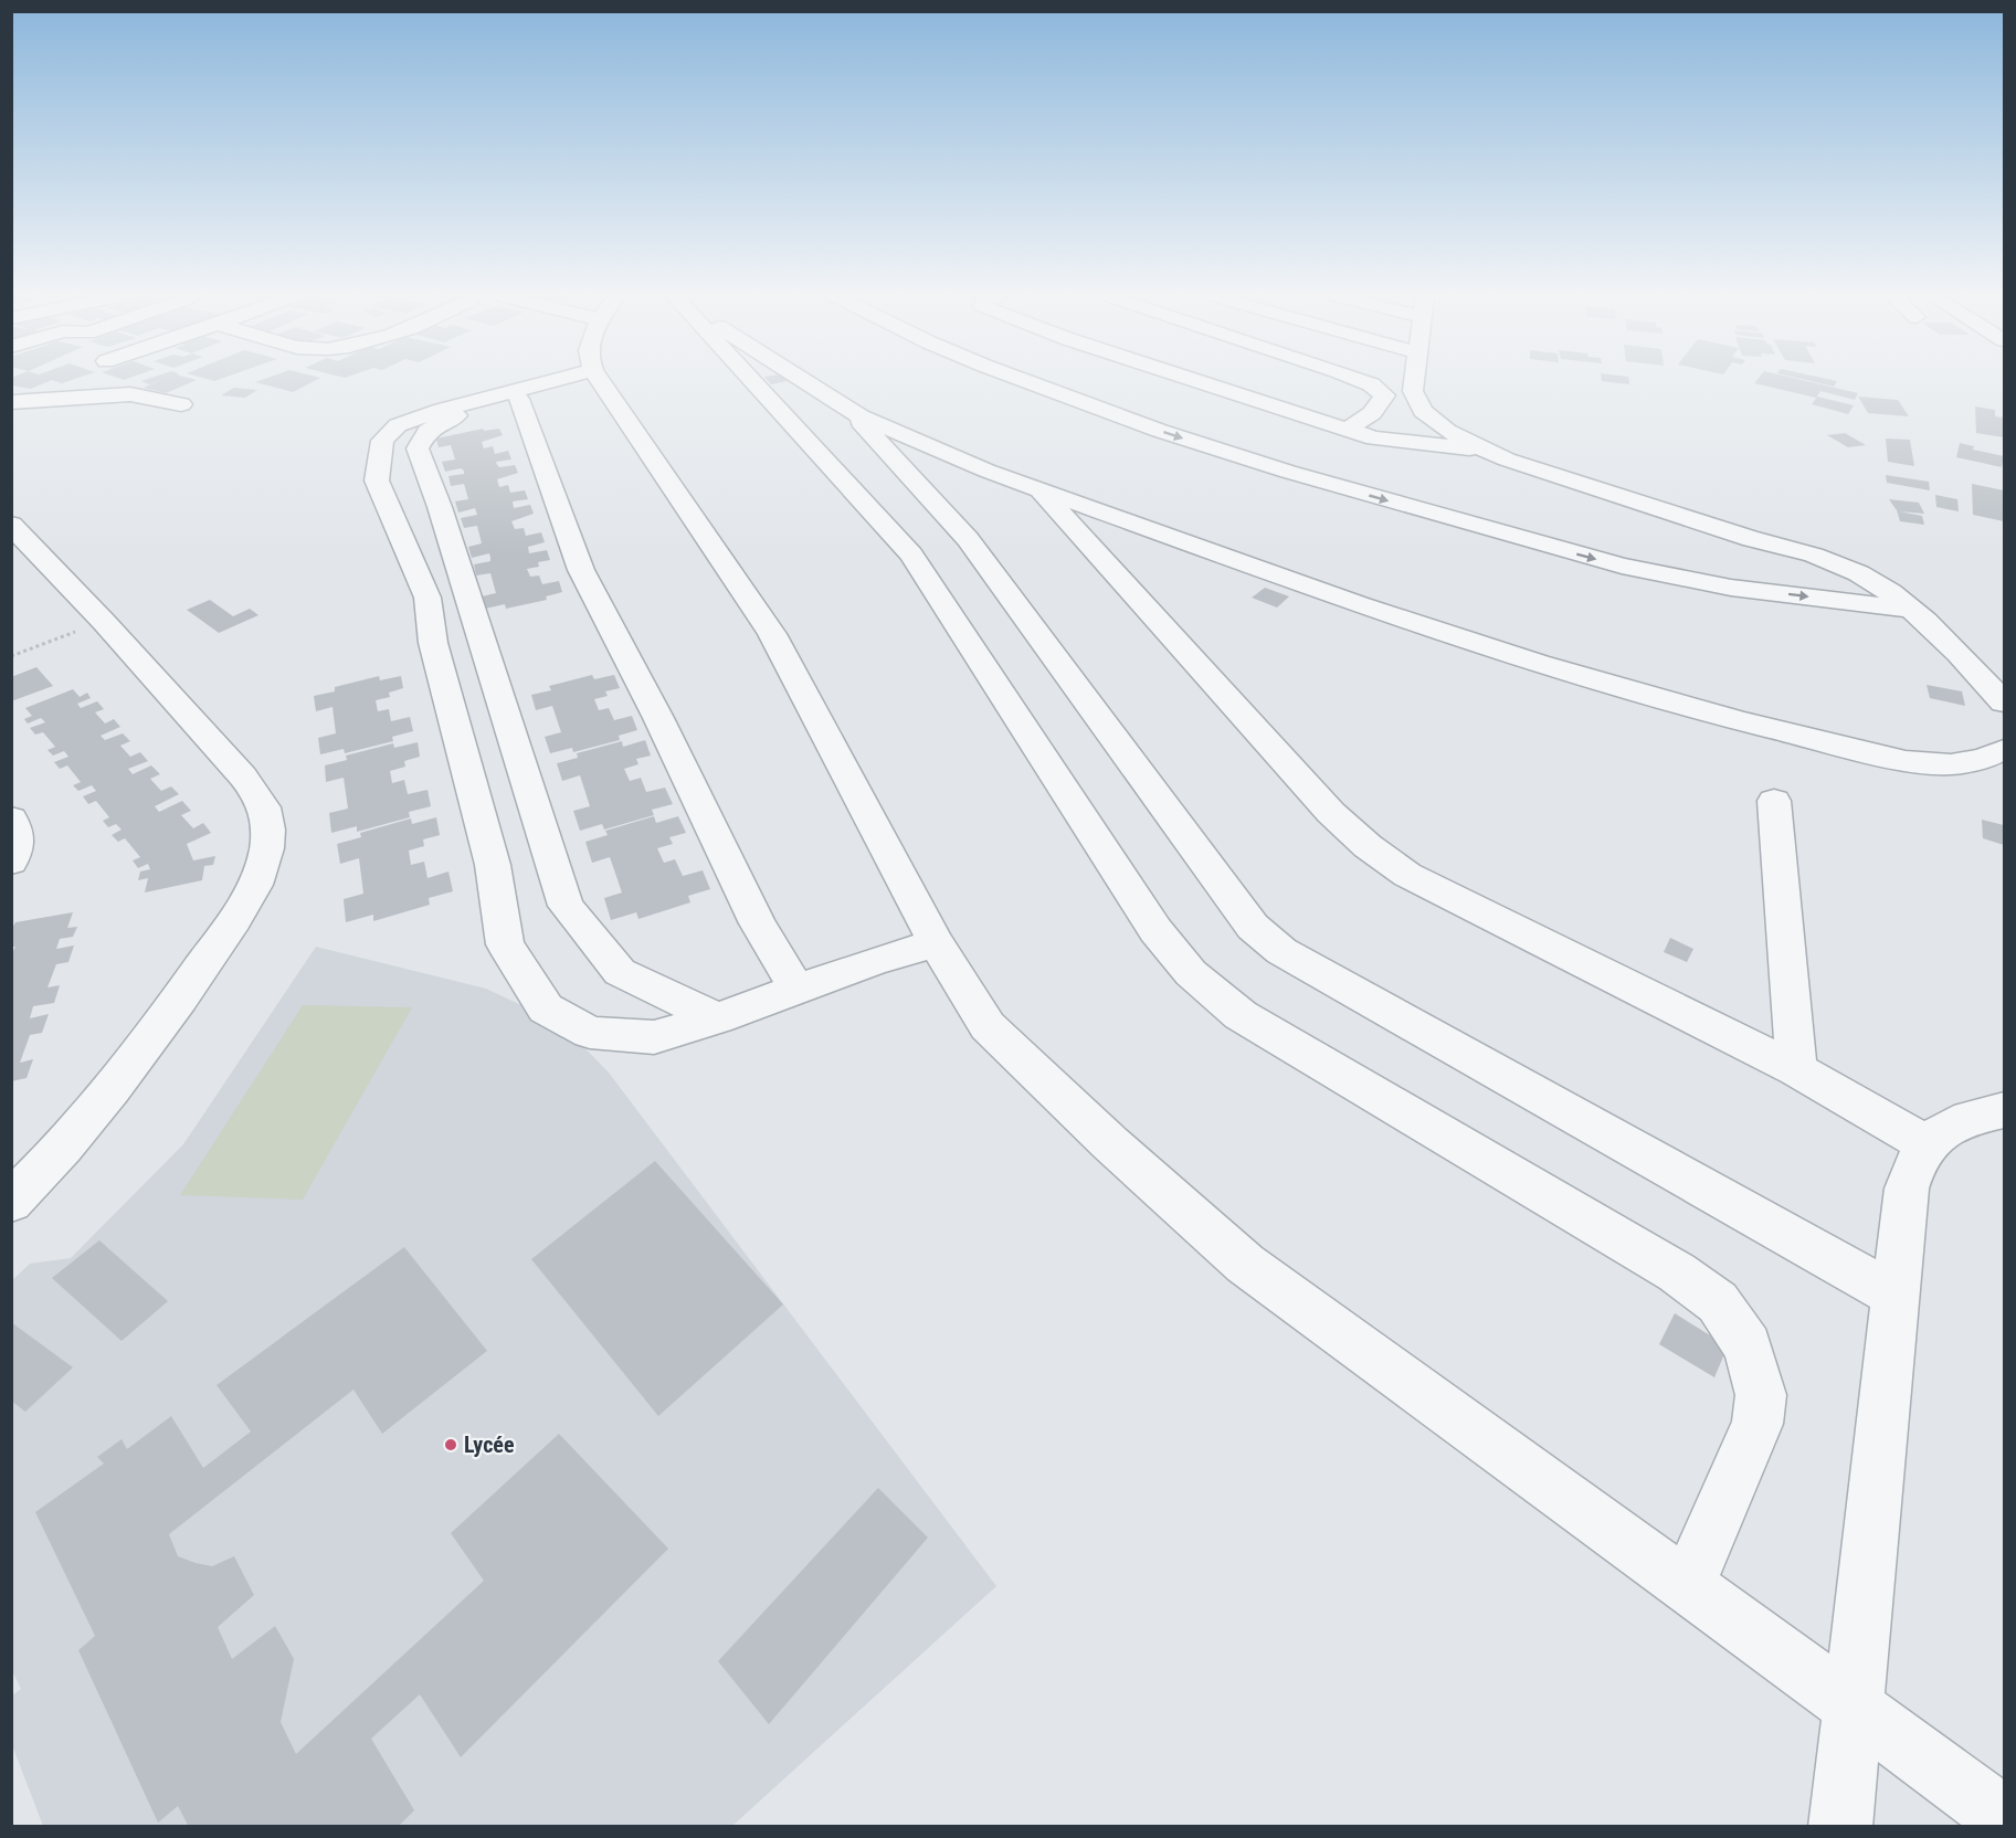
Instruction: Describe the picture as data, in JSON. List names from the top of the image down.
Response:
{
  "places": ["Lycée"]
}
